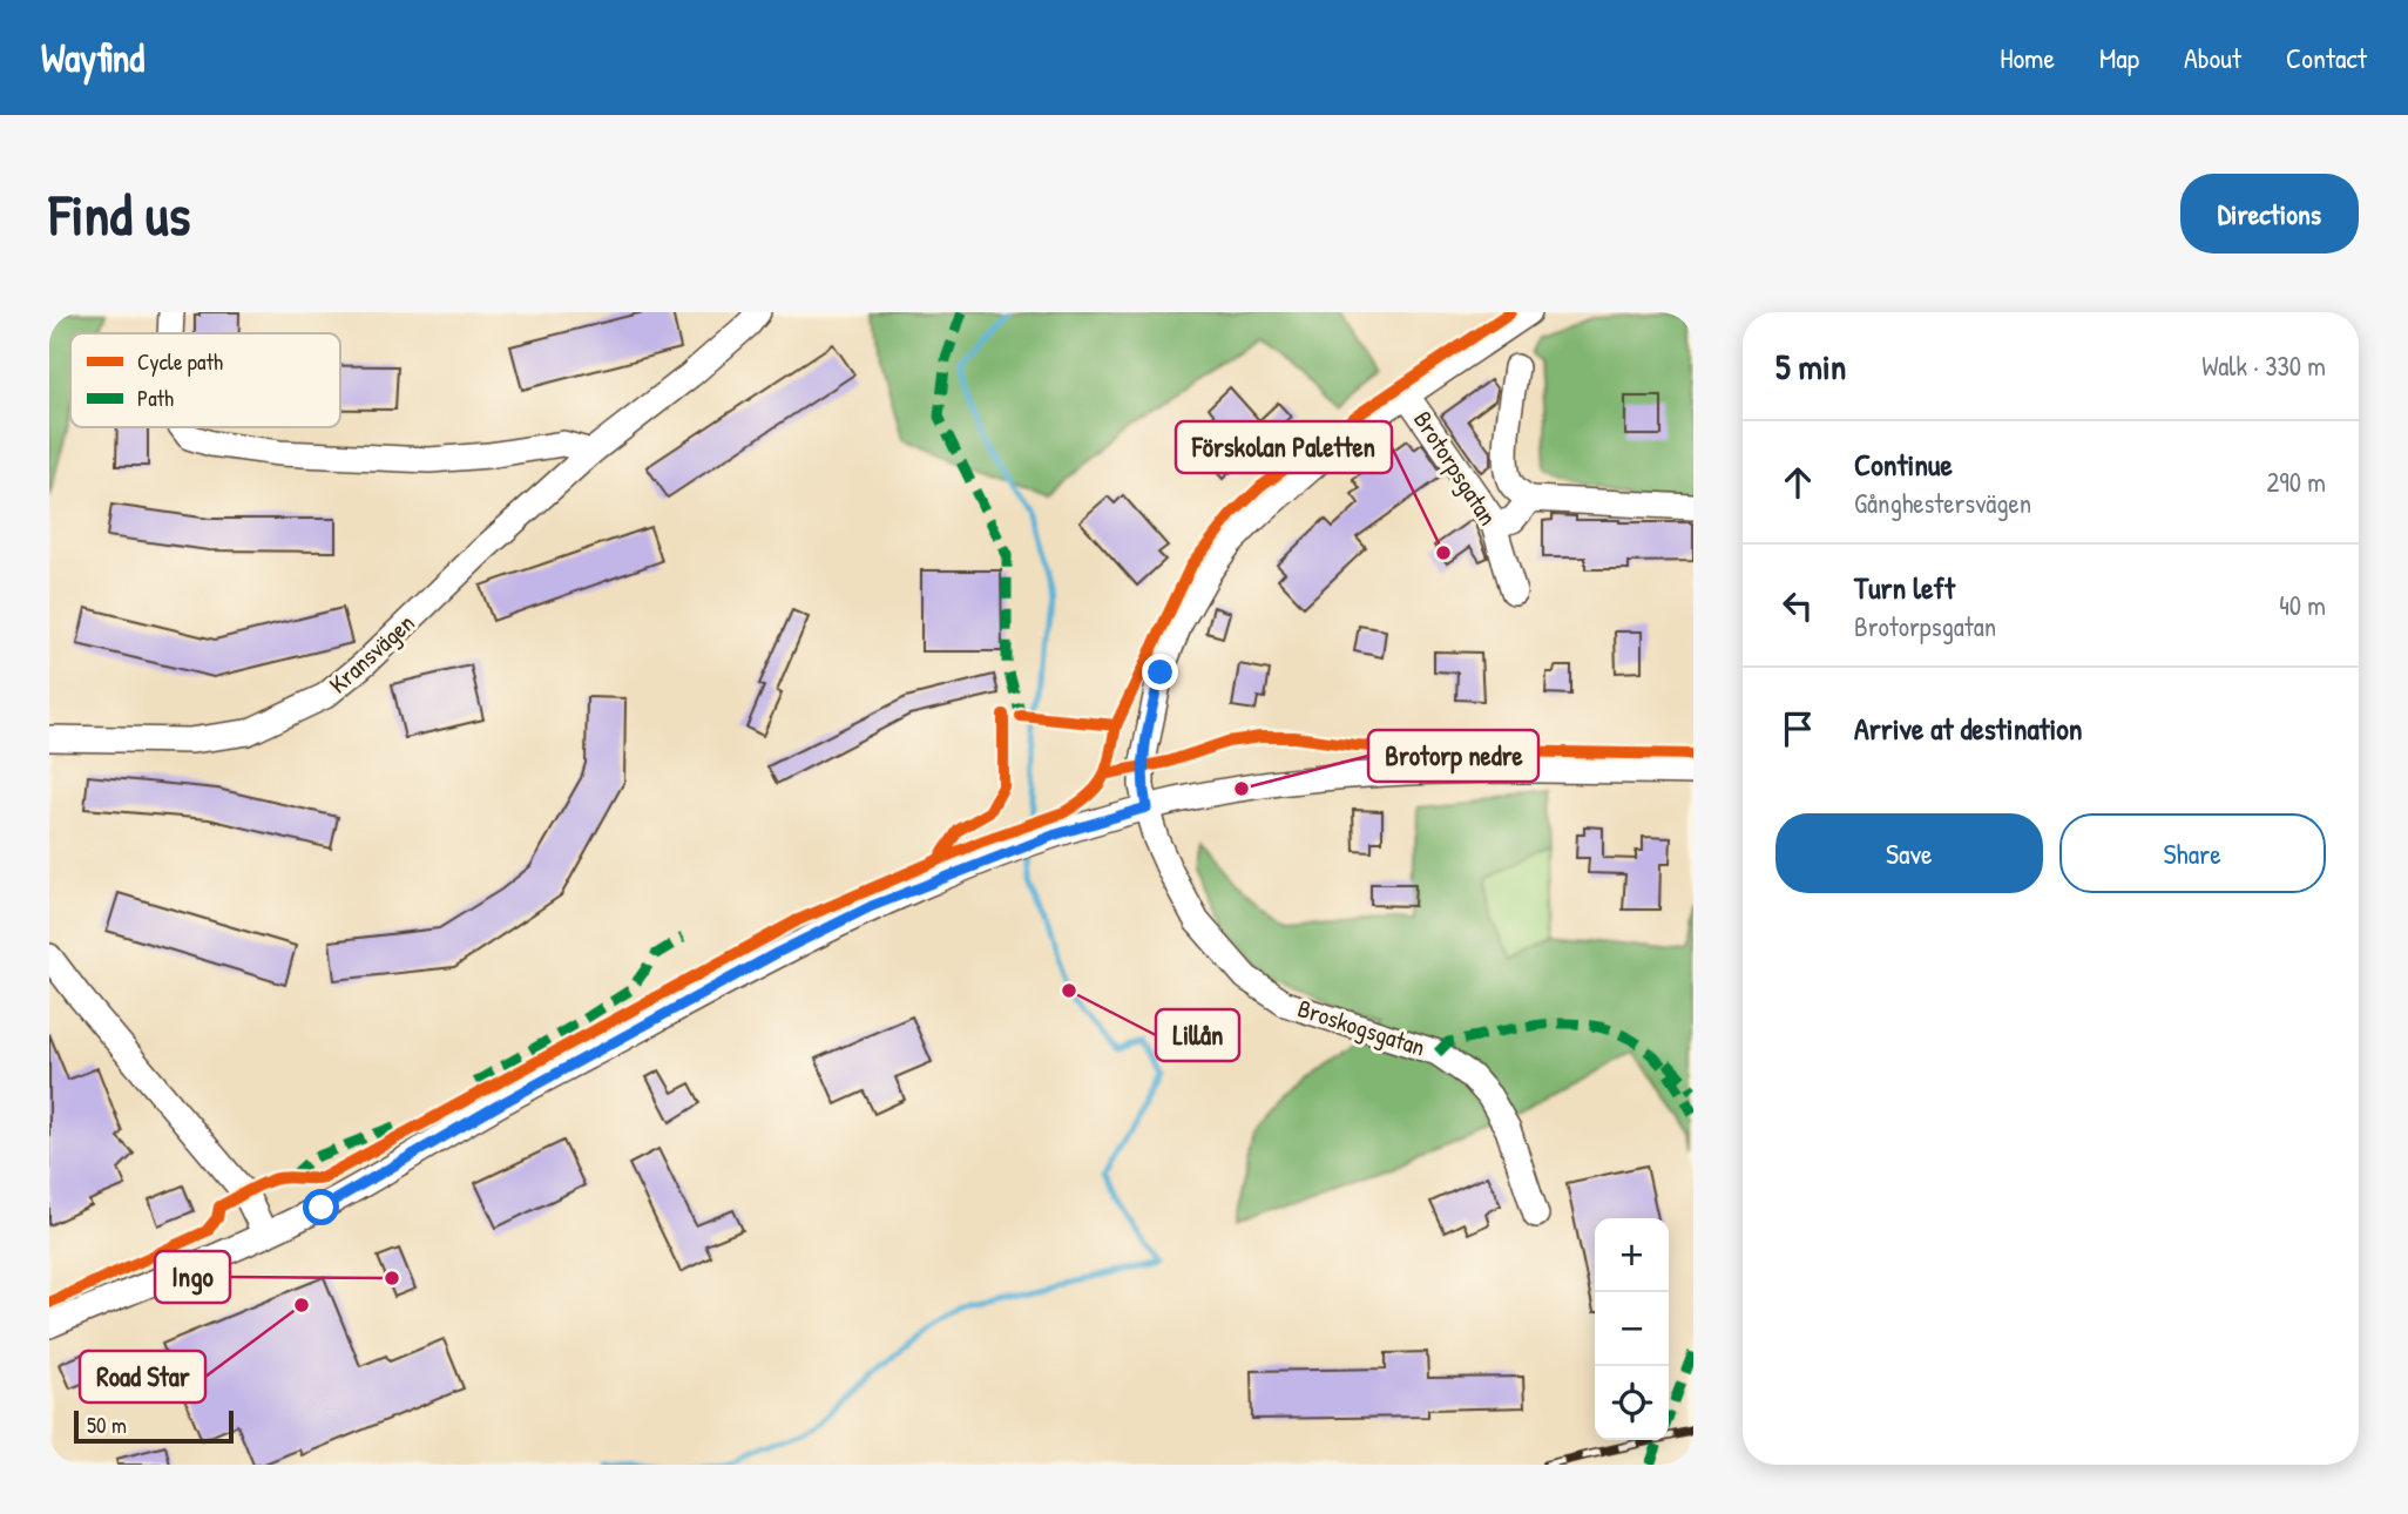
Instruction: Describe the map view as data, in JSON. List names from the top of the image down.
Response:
{
  "streets": {
    "street": ["Brotorpsgatan", "Kransvägen", "Broskogsgatan"]
  },
  "crossings": [
    ["Brotorpsgatan", "Broskogsgatan"]
  ],
  "places": [
    "Förskolan Paletten",
    "Brotorp nedre",
    "Lillån",
    "Ingo",
    "Road Star"
  ],
  "legend": ["Cycle path", "Path"],
  "scale_bar": "50 m",
  "page": {
    "header": "Wayfind",
    "nav": [
      "Home",
      "Map",
      "About",
      "Contact"
    ],
    "buttons": [
      "Directions",
      ["Save", "Share"]
    ],
    "title": "Find us",
    "heading": ["5 min", "Walk · 330 m"],
    "list": [
      ["Continue", "Gånghestersvägen", "290 m"],
      ["Turn left", "Brotorpsgatan", "40 m"],
      "Arrive at destination"
    ],
    "map_buttons": ["+", "−"],
    "scale": "50 m"
  }
}
